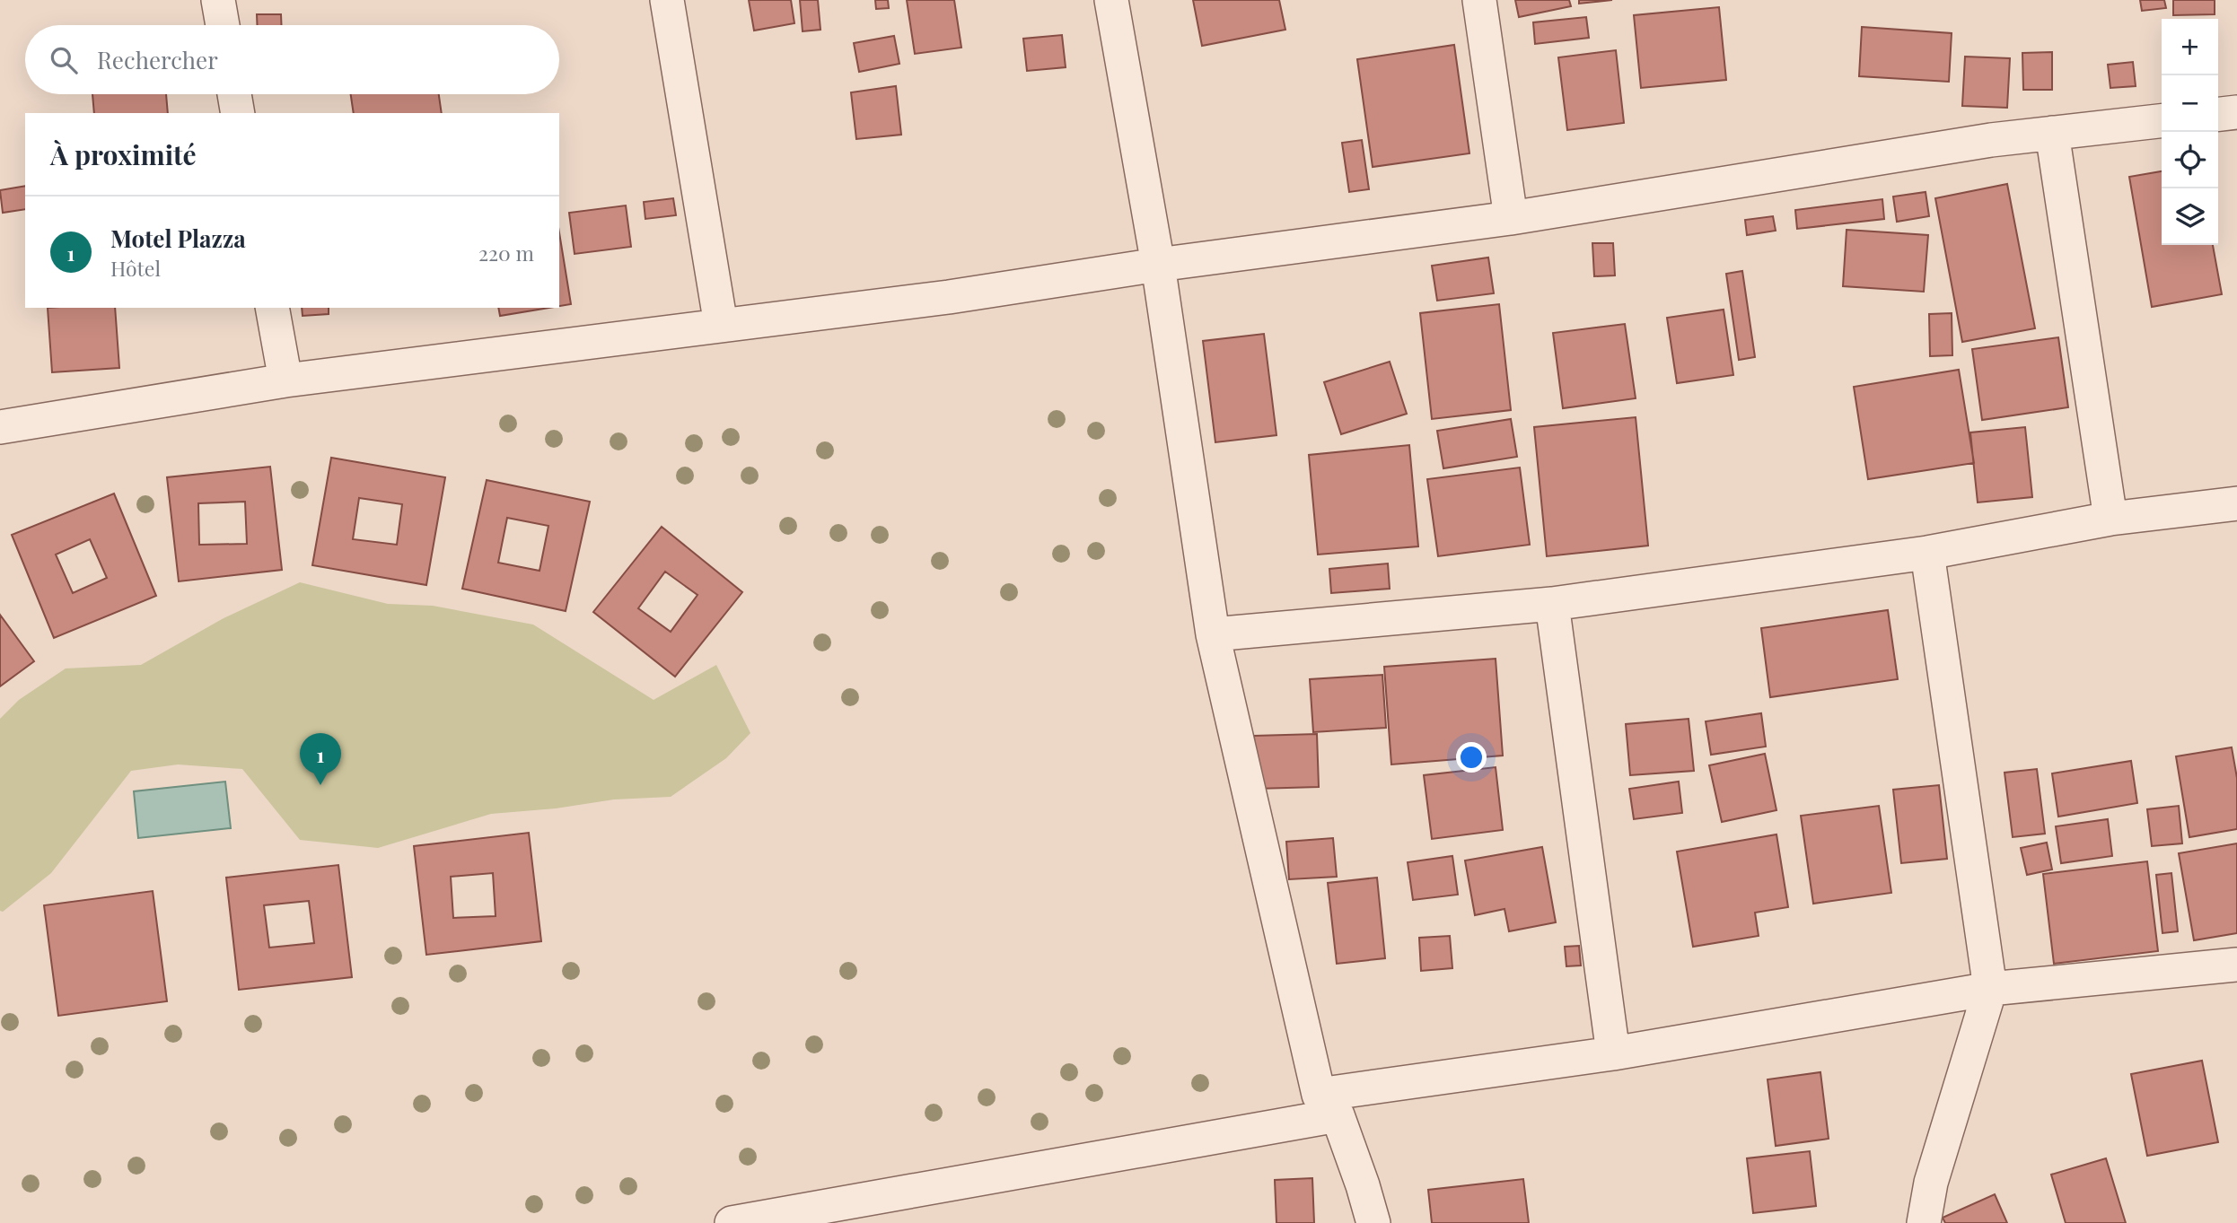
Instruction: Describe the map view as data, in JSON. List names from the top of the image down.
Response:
{
  "page": {
    "map_buttons": ["+", "−"],
    "search": "Rechercher",
    "heading": "À proximité",
    "list": [
      {
        "mark": "1",
        "name": "Motel Plazza",
        "note": "Hôtel",
        "value": "220 m"
      }
    ],
    "pins": "1"
  }
}
